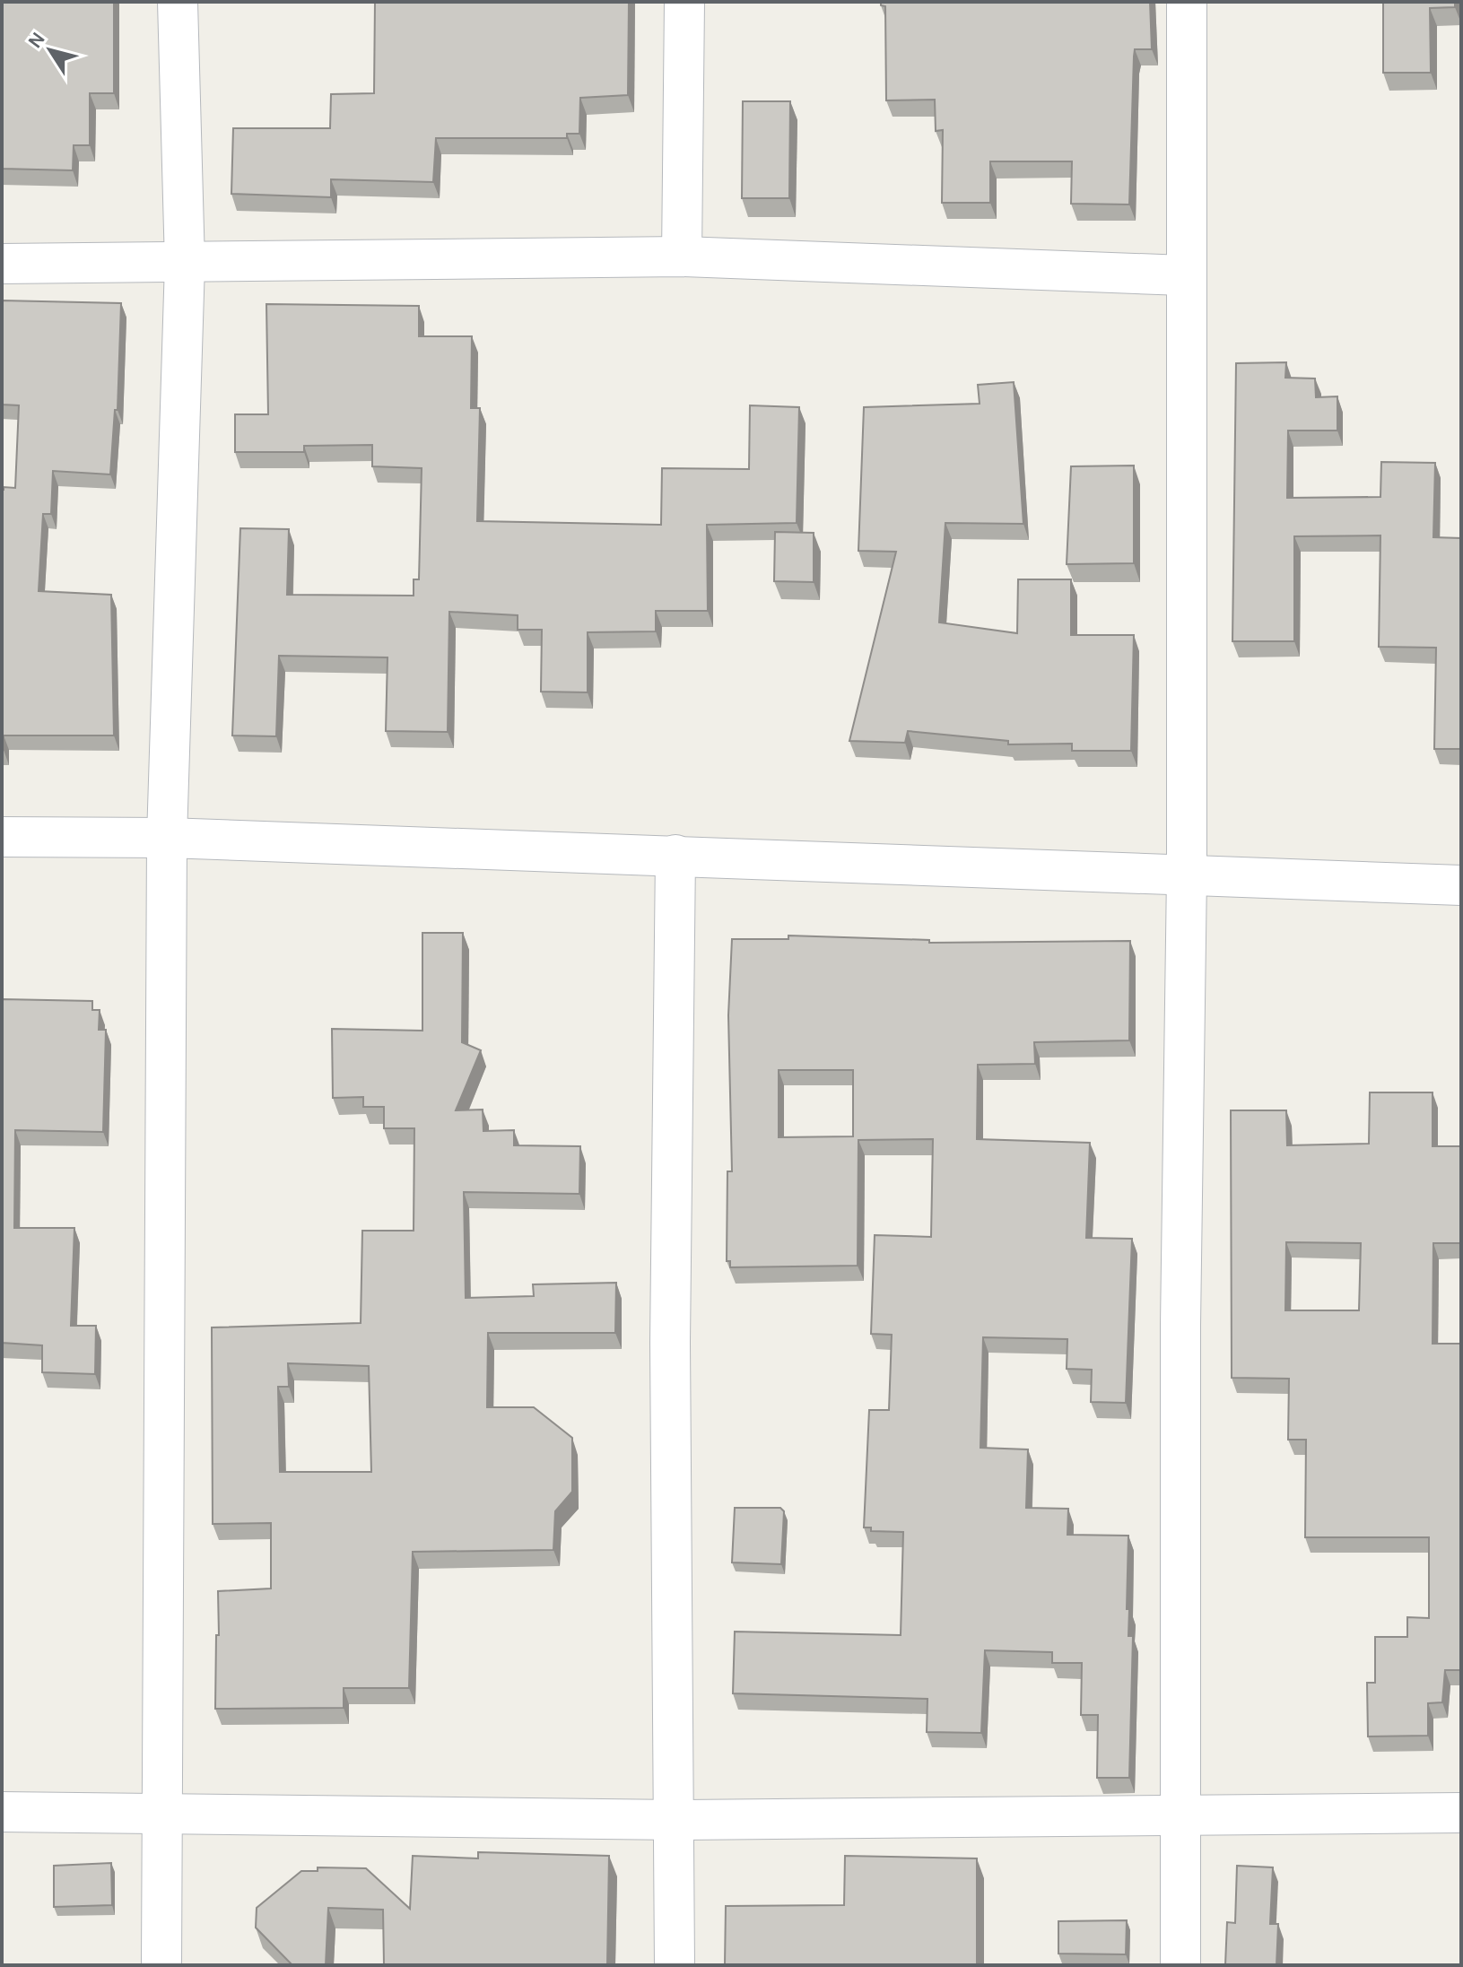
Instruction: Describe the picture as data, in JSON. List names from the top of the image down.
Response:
{
  "north": "top left"
}
